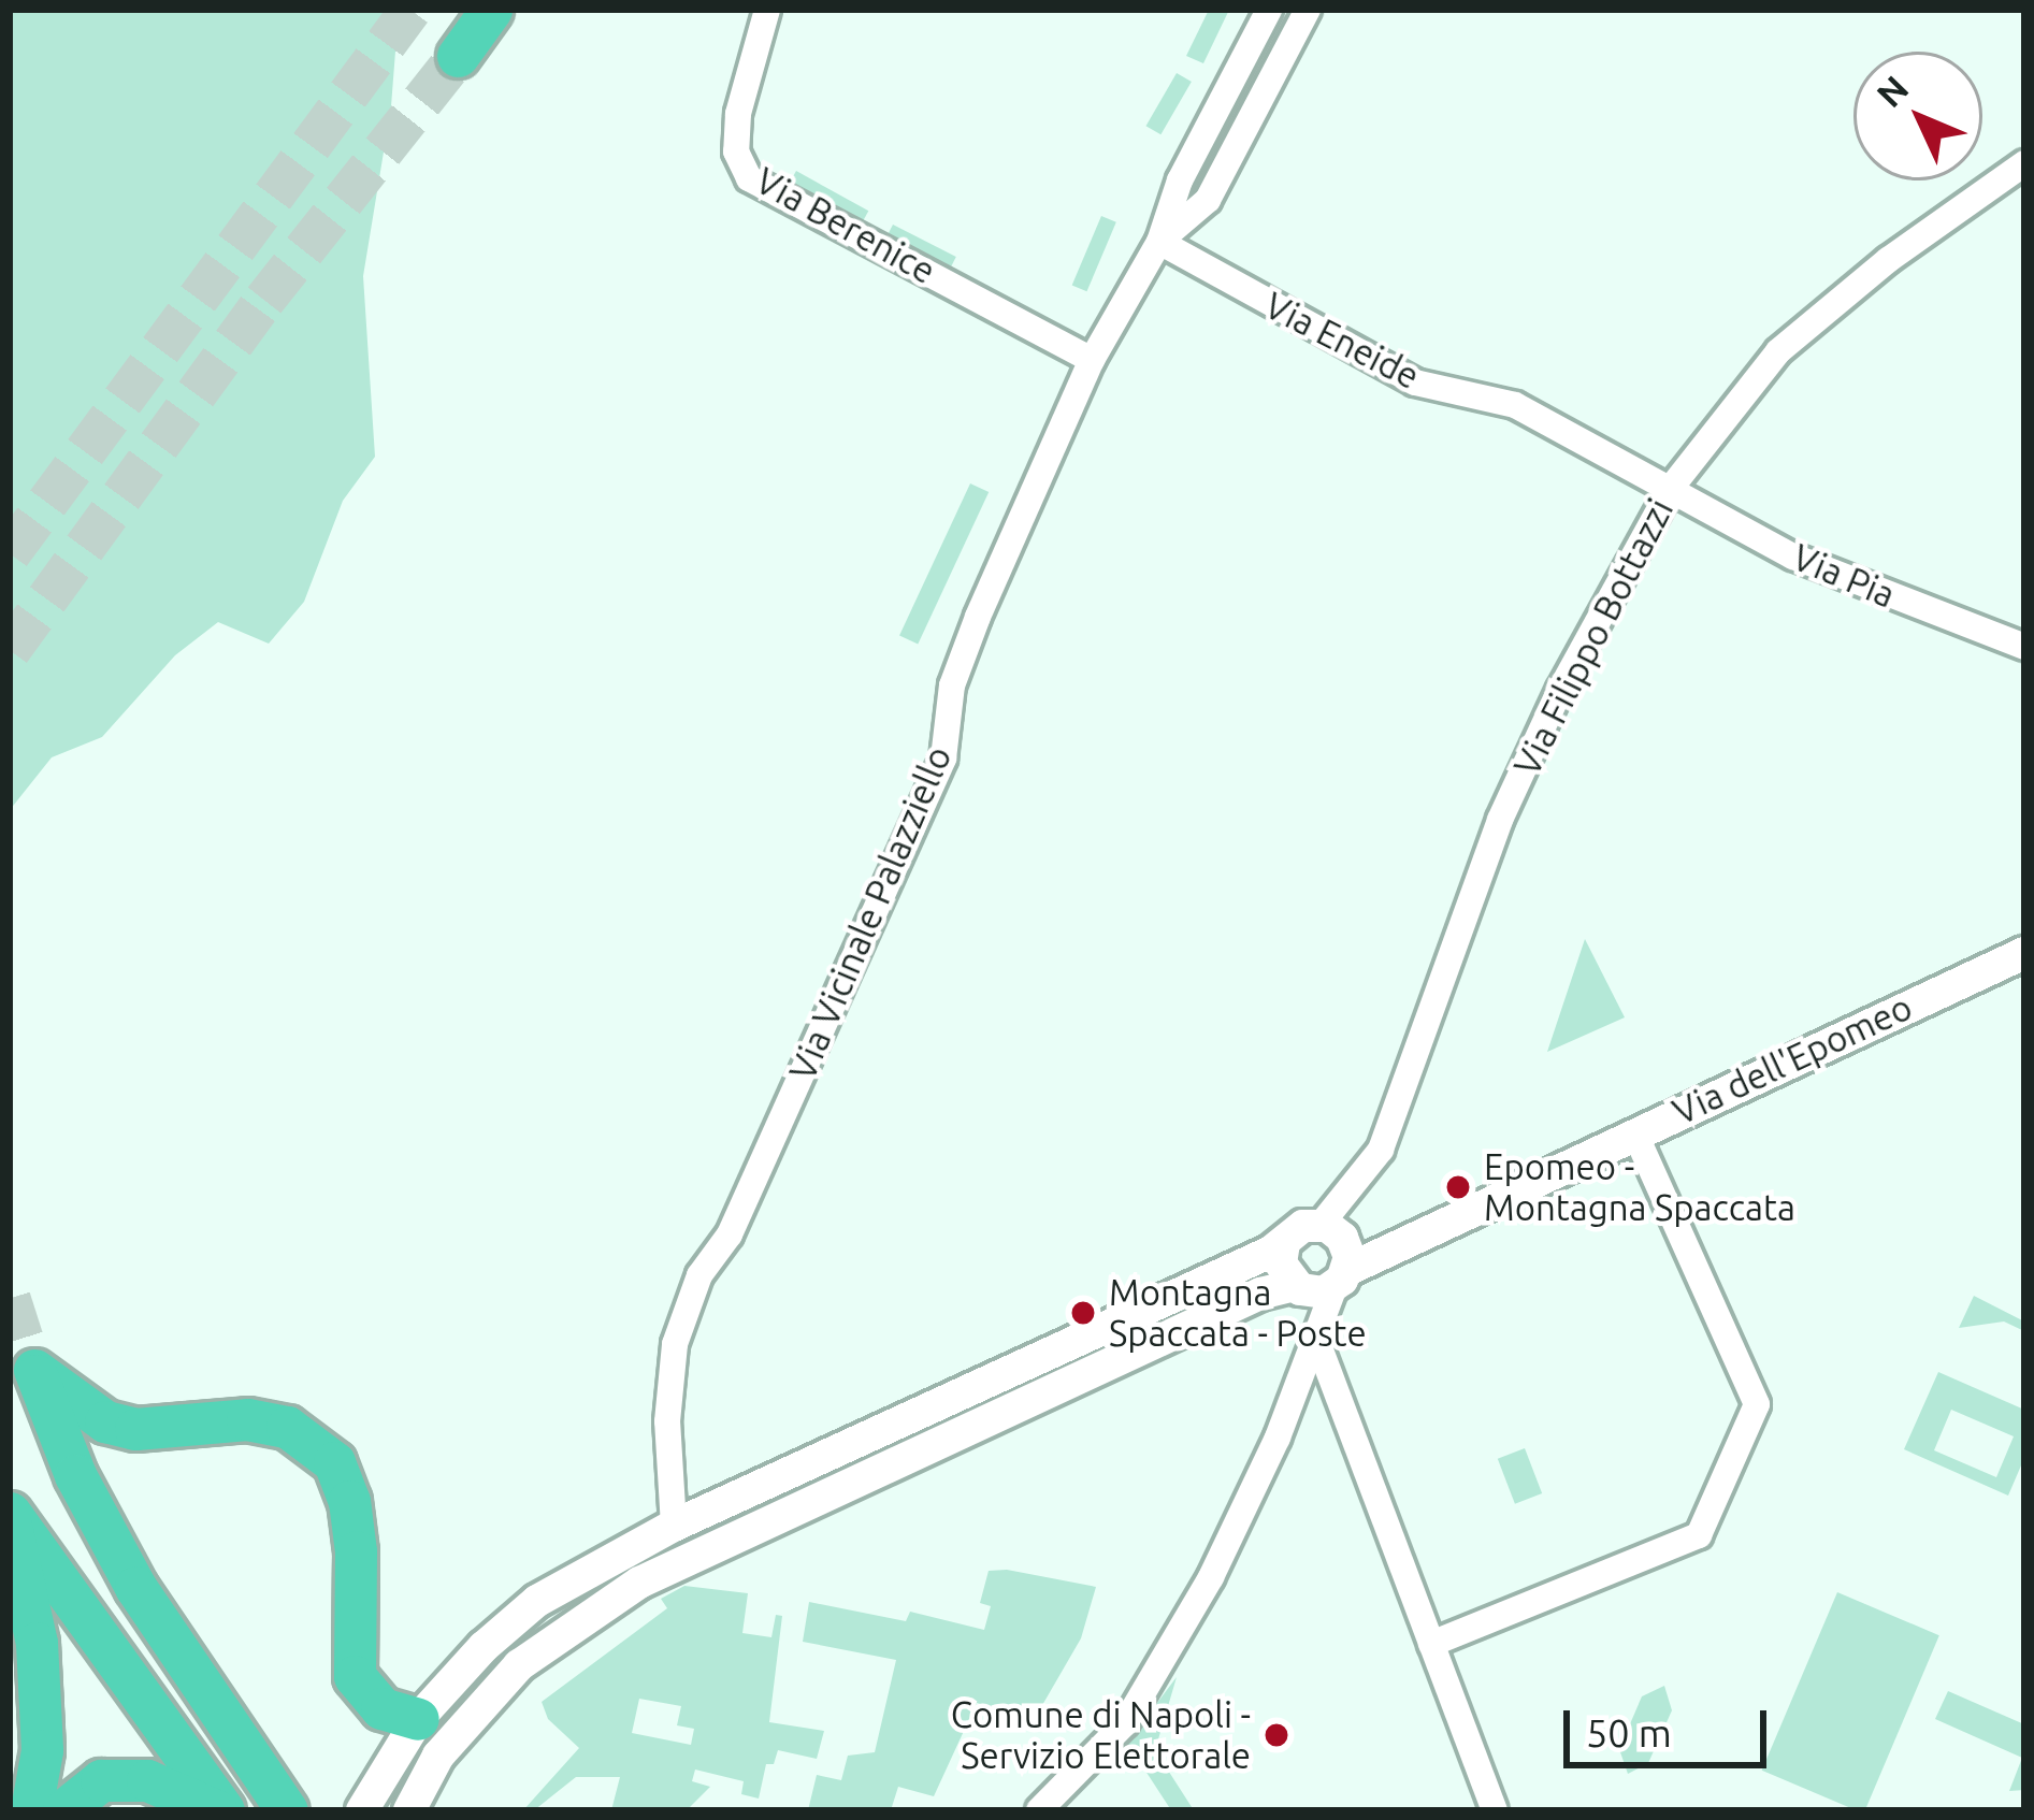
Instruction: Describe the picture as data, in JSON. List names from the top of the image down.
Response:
{
  "streets": {
    "street": [
      "Via Berenice",
      "Via Eneide",
      "Via Pia",
      "Via Filippo Bottazzi",
      "Via Vicinale Palazziello",
      "Via dell'Epomeo"
    ]
  },
  "crossings": [
    ["Via Berenice", "Via Vicinale Palazziello"],
    ["Via Eneide", "Via Pia"],
    ["Via Eneide", "Via Filippo Bottazzi"],
    ["Via Eneide", "Via Vicinale Palazziello"],
    ["Via Pia", "Via Filippo Bottazzi"],
    ["Via Filippo Bottazzi", "Via dell'Epomeo"]
  ],
  "places": ["Epomeo - Montagna Spaccata", "Montagna Spaccata - Poste", "Comune di Napoli - Servizio Elettorale"],
  "scale_bar": "50 m",
  "north": "top left"
}
